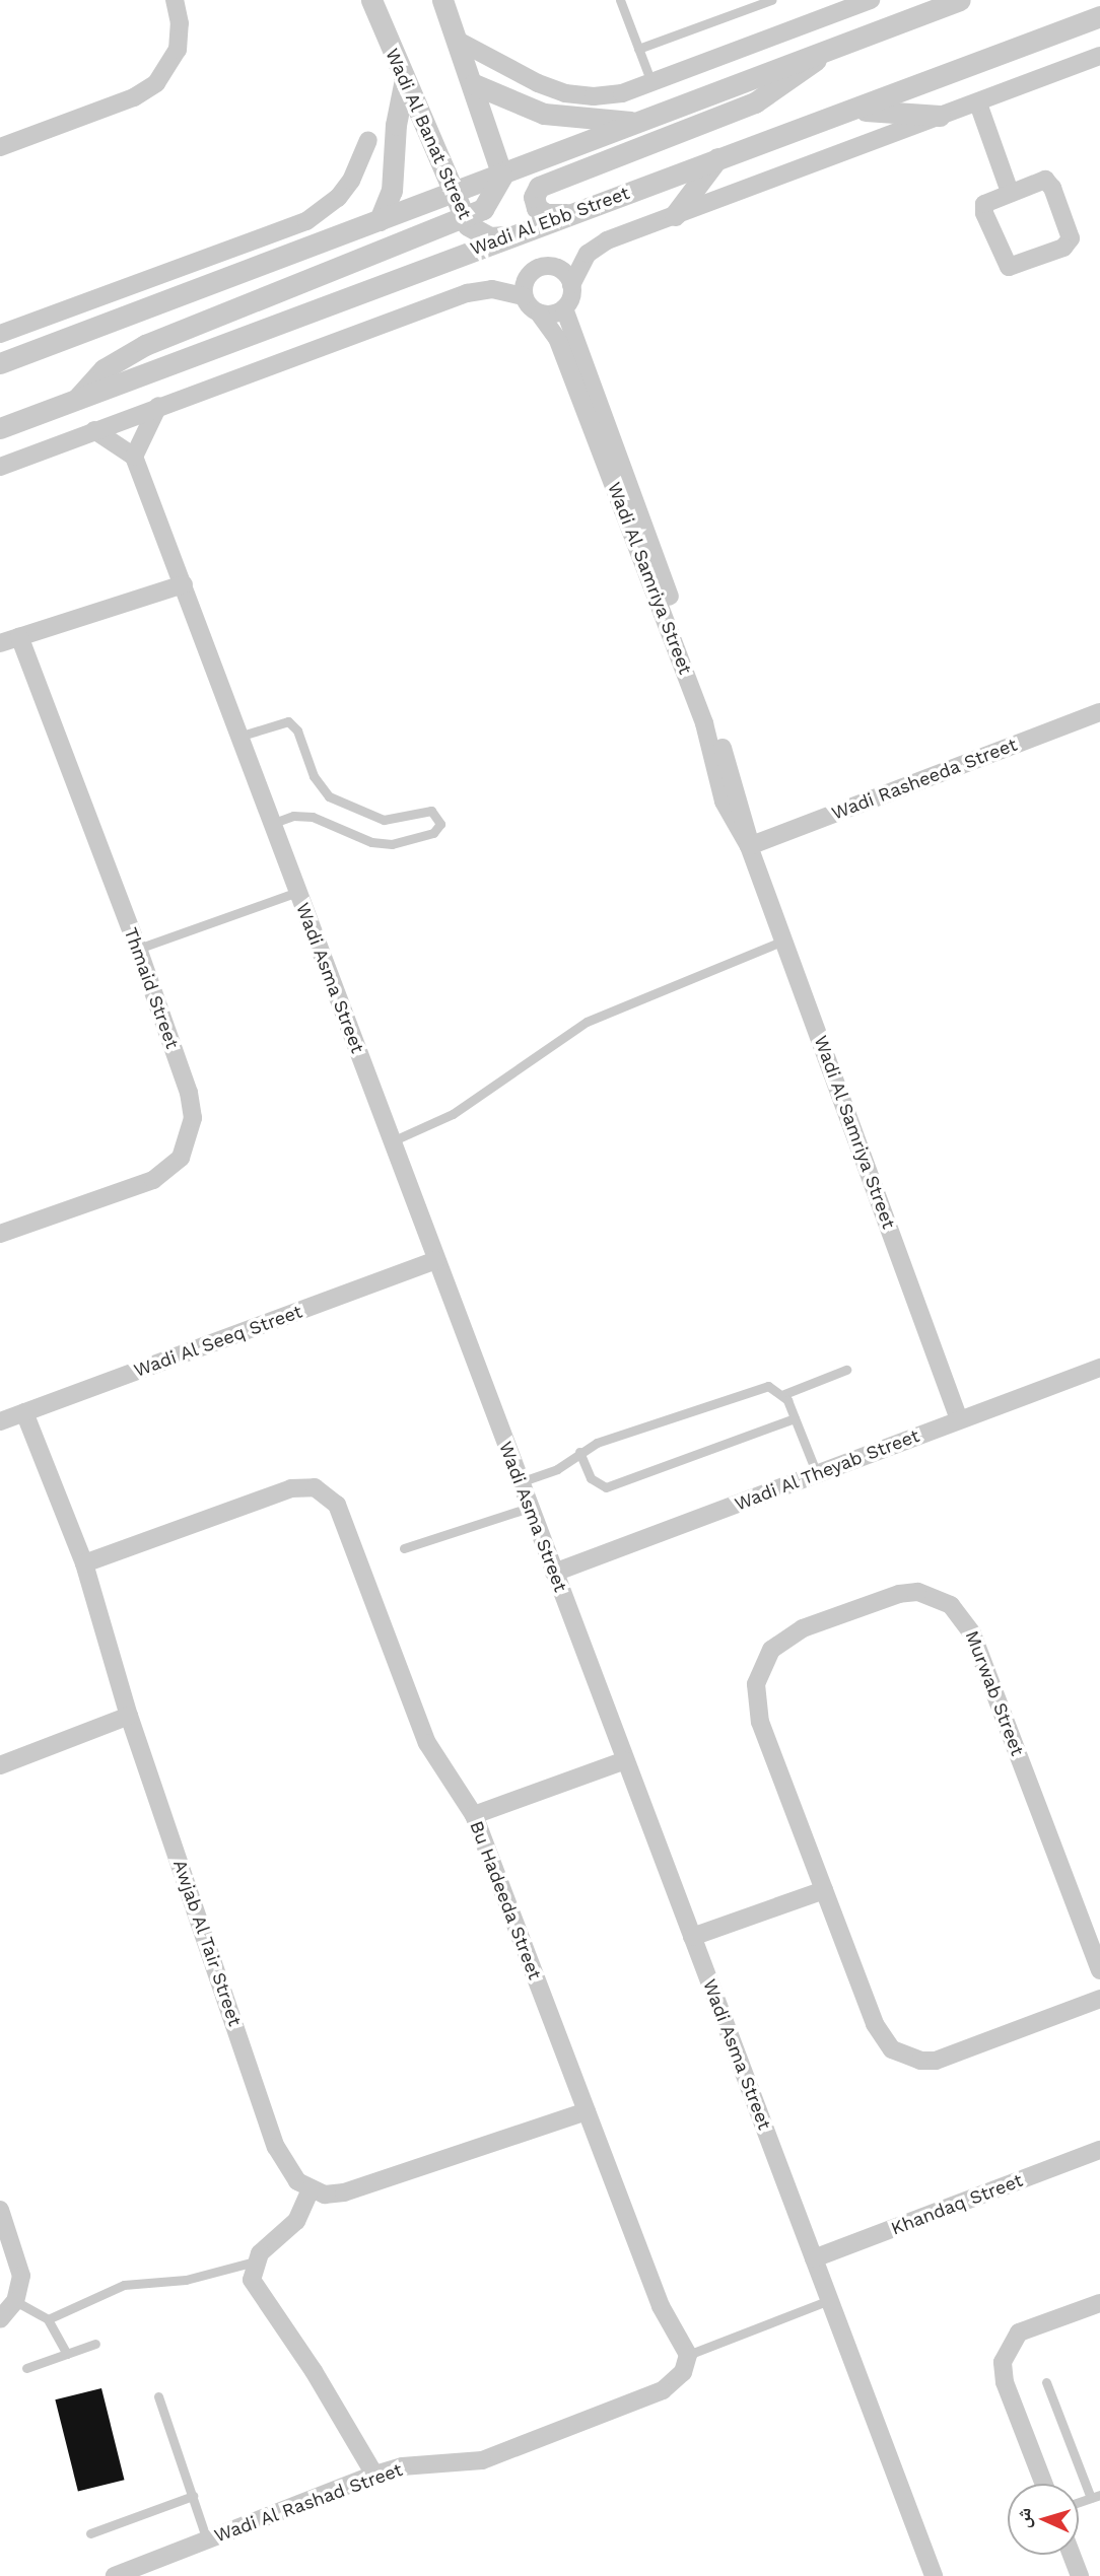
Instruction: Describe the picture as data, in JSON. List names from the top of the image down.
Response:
{
  "streets": {
    "street": [
      "Wadi Al Banat Street",
      "Wadi Al Ebb Street",
      "Wadi Al Samriya Street",
      "Wadi Rasheeda Street",
      "Wadi Asma Street",
      "Thmaid Street",
      "Wadi Al Seeq Street",
      "Wadi Al Theyab Street",
      "Murwab Street",
      "Bu Hadeeda Street",
      "Awjab Al Tair Street",
      "Khandaq Street",
      "Wadi Al Rashad Street"
    ]
  },
  "crossings": [
    ["Wadi Al Banat Street", "Wadi Al Ebb Street"],
    ["Wadi Al Samriya Street", "Wadi Rasheeda Street"],
    ["Wadi Al Samriya Street", "Wadi Al Theyab Street"],
    ["Wadi Asma Street", "Wadi Al Seeq Street"],
    ["Wadi Asma Street", "Wadi Al Theyab Street"],
    ["Wadi Asma Street", "Khandaq Street"],
    ["Wadi Al Seeq Street", "Awjab Al Tair Street"],
    ["Bu Hadeeda Street", "Awjab Al Tair Street"],
    ["Bu Hadeeda Street", "Wadi Al Rashad Street"]
  ],
  "north": "left"
}
